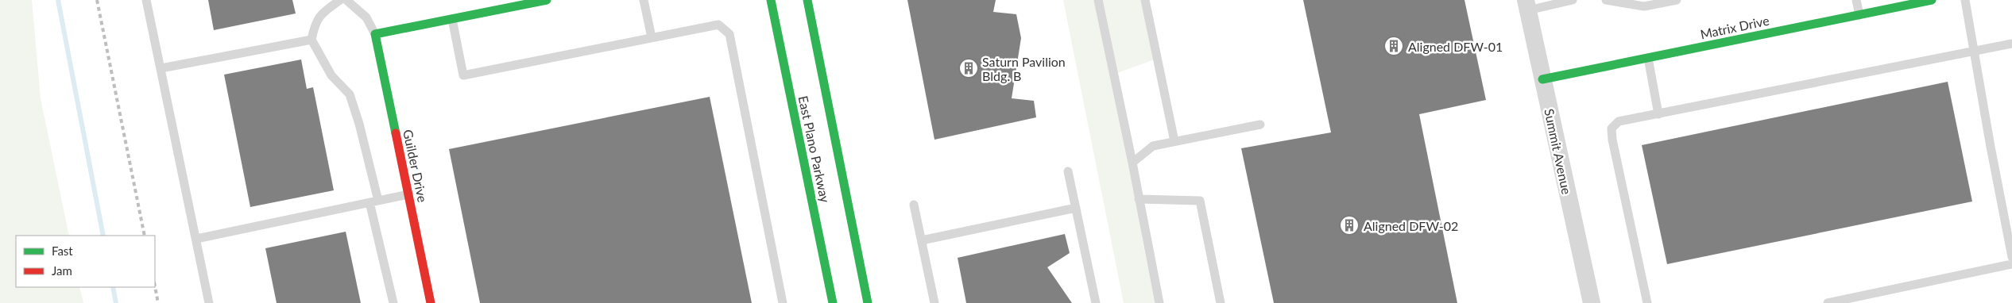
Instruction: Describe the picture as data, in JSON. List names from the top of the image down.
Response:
{
  "streets": {
    "street": [
      "Matrix Drive",
      "East Plano Parkway",
      "Summit Avenue",
      "Guilder Drive"
    ]
  },
  "crossings": [
    ["Matrix Drive", "Summit Avenue"]
  ],
  "places": {
    "building": ["Aligned DFW-01", "Saturn Pavilion Bldg. B", "Aligned DFW-02"]
  },
  "legend": ["Fast", "Jam"]
}
